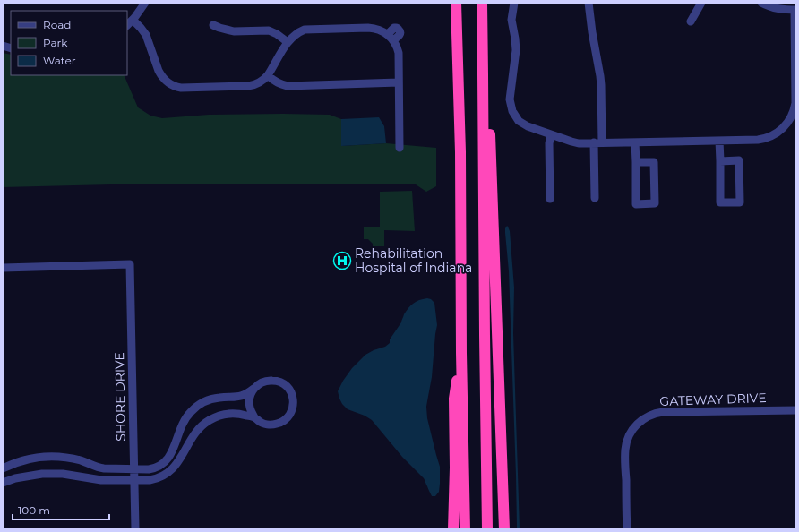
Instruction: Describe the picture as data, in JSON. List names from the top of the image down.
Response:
{
  "streets": {
    "street": ["SHORE DRIVE", "GATEWAY DRIVE"]
  },
  "places": {
    "hospital": ["Rehabilitation Hospital of Indiana"]
  },
  "legend": ["Road", "Park", "Water"],
  "scale_bar": "100 m"
}
